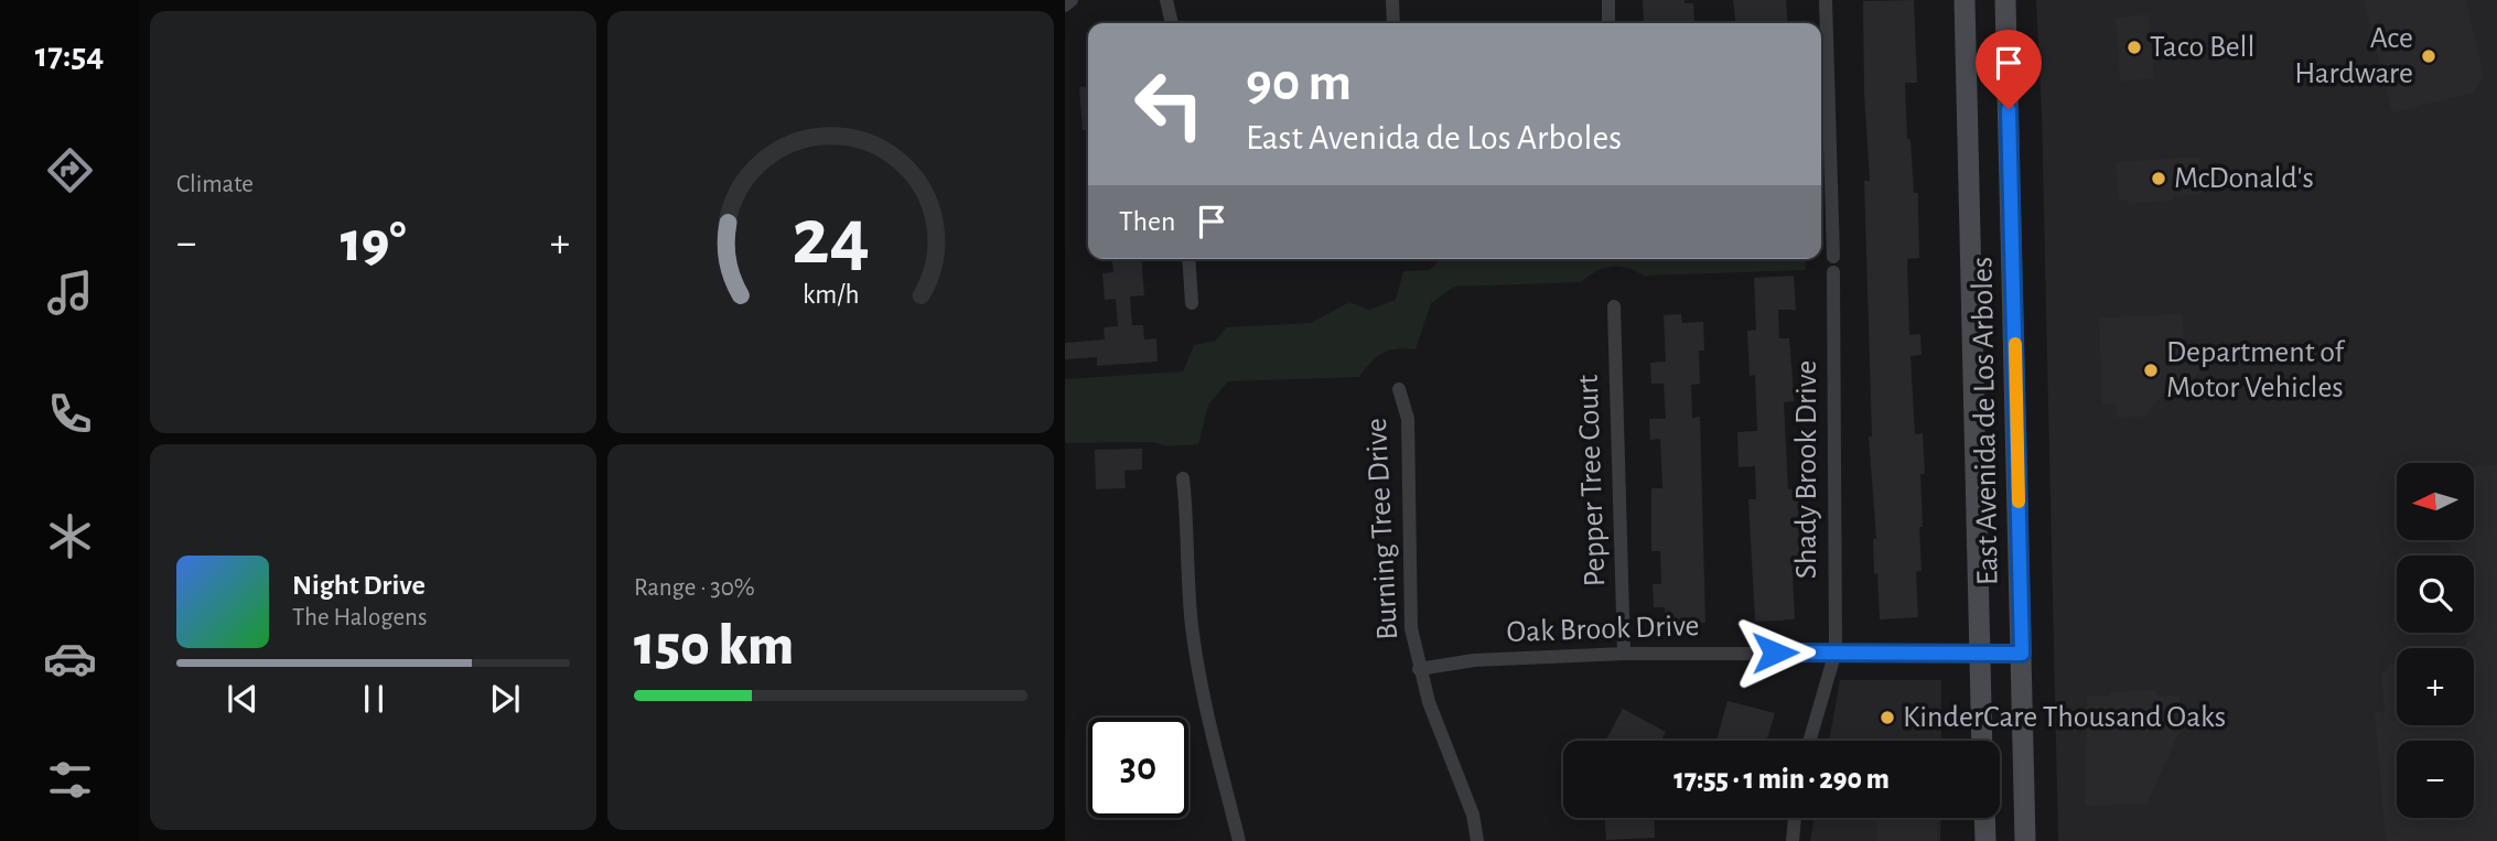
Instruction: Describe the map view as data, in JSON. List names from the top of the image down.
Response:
{
  "streets": {
    "main road": ["East Avenida de Los Arboles"],
    "street": [
      "Shady Brook Drive",
      "Pepper Tree Court",
      "Burning Tree Drive",
      "Oak Brook Drive"
    ]
  },
  "crossings": [
    ["East Avenida de Los Arboles", "Oak Brook Drive"],
    ["Shady Brook Drive", "Oak Brook Drive"],
    ["Pepper Tree Court", "Oak Brook Drive"],
    ["Burning Tree Drive", "Oak Brook Drive"]
  ],
  "places": [
    "Taco Bell",
    "Ace Hardware",
    "McDonald's",
    "Department of Motor Vehicles",
    "KinderCare Thousand Oaks"
  ],
  "north": "left",
  "page": {
    "tabs": "17:54",
    "tile": [
      "Climate",
      ["Range · 30%", "150 km"]
    ],
    "turn": ["90 m", "East Avenida de Los Arboles"],
    "then": "Then",
    "heat": ["−", "19°", "+"],
    "map_buttons": ["+", "−"],
    "song": ["Night Drive", "The Halogens"],
    "limit": "30",
    "trip": "17:55 · 1 min · 290 m",
    "gauge": ["24", "km/h"]
  }
}
